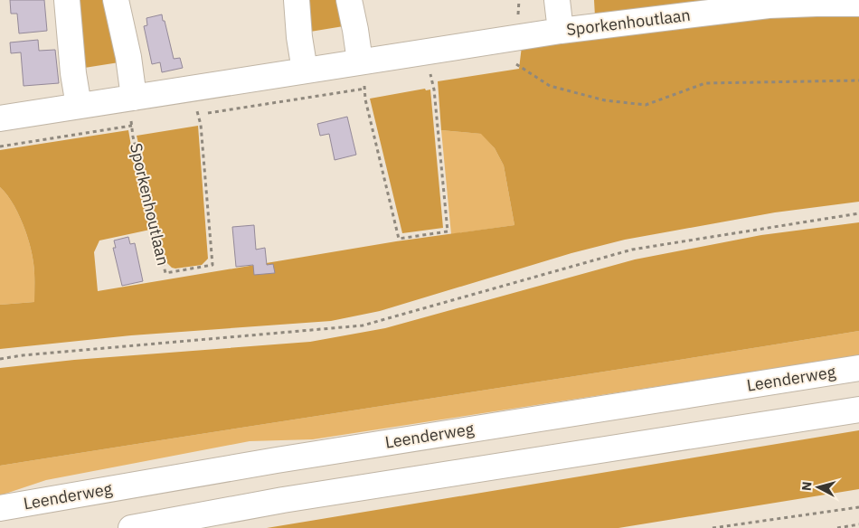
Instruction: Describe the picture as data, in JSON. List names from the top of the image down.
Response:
{
  "streets": {
    "main road": ["Sporkenhoutlaan", "Leenderweg"]
  },
  "north": "left"
}
